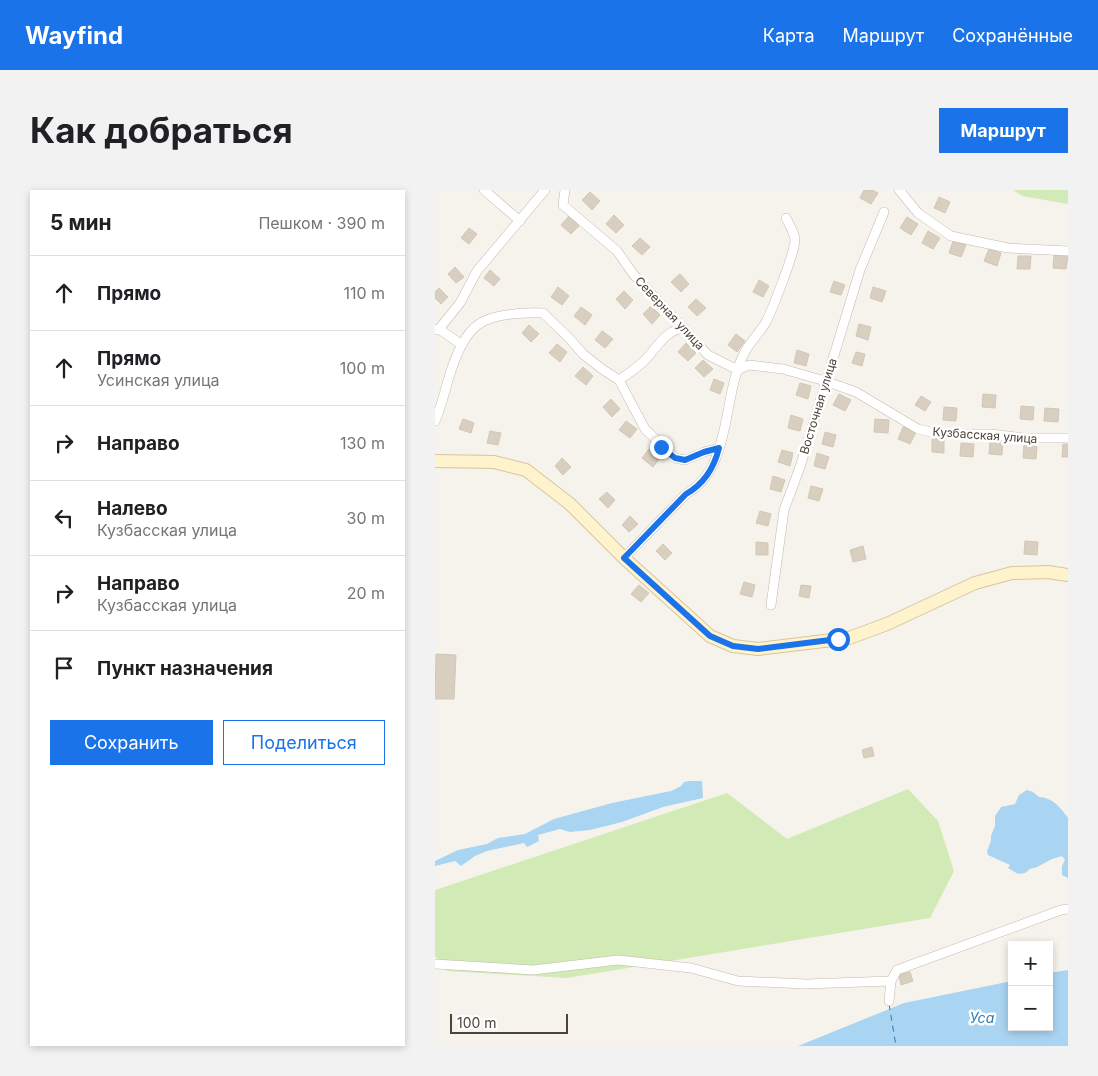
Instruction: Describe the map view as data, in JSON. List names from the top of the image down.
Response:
{
  "streets": {
    "street": ["Северная улица", "Восточная улица", "Кузбасская улица"]
  },
  "crossings": [
    ["Северная улица", "Кузбасская улица"],
    ["Восточная улица", "Кузбасская улица"]
  ],
  "water": ["Уса"],
  "scale_bar": "100 m",
  "page": {
    "header": "Wayfind",
    "nav": ["Карта", "Маршрут", "Сохранённые"],
    "buttons": [
      "Маршрут",
      ["Сохранить", "Поделиться"]
    ],
    "title": "Как добраться",
    "heading": ["5 мин", "Пешком · 390 m"],
    "list": [
      ["Прямо", "110 m"],
      ["Прямо", "Усинская улица", "100 m"],
      ["Направо", "130 m"],
      ["Налево", "Кузбасская улица", "30 m"],
      ["Направо", "Кузбасская улица", "20 m"],
      "Пункт назначения"
    ],
    "map_buttons": ["+", "−"],
    "scale": "100 m"
  }
}
